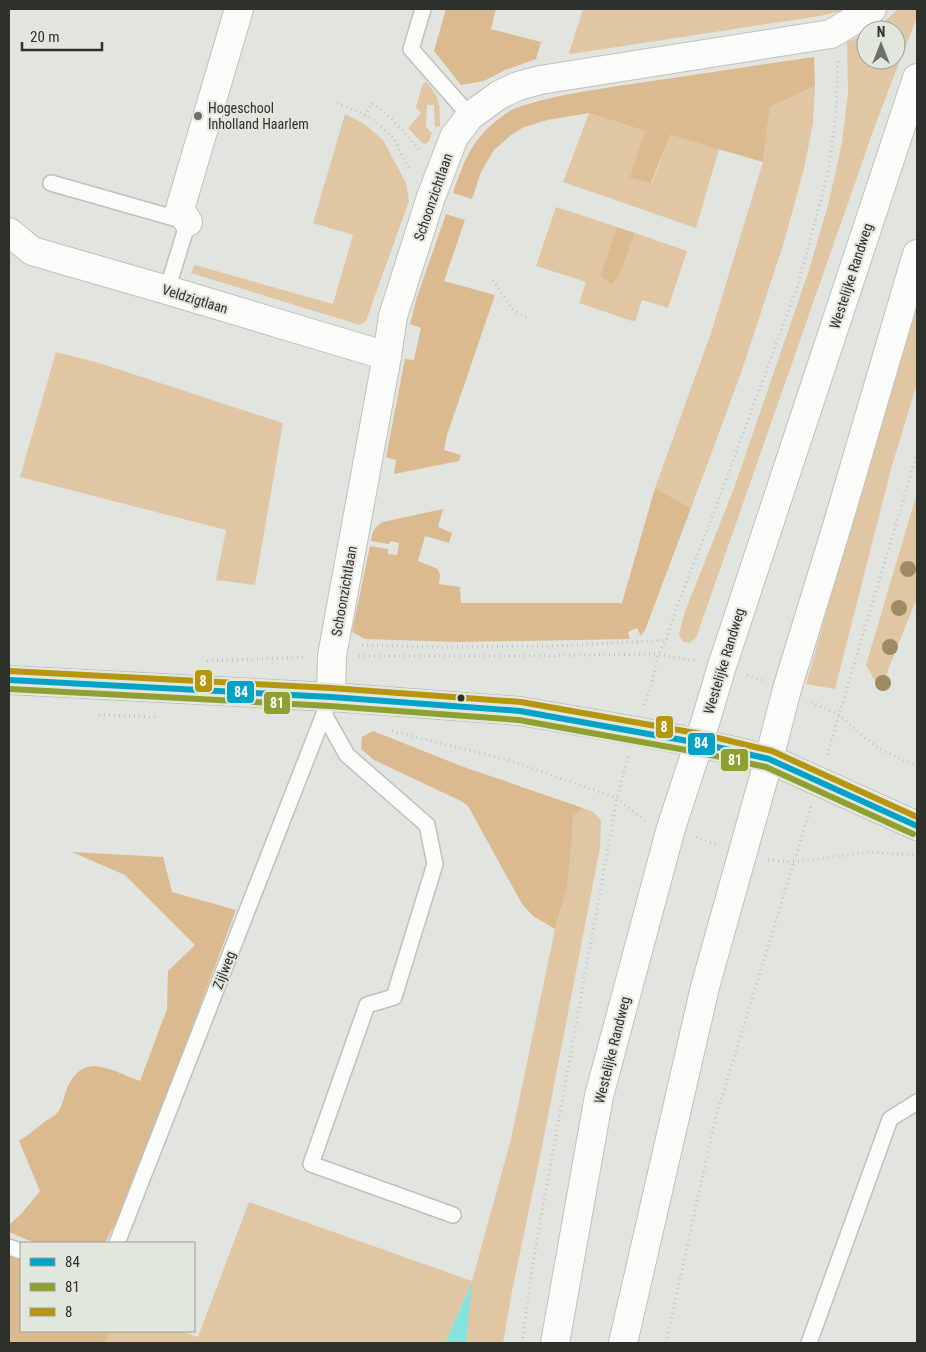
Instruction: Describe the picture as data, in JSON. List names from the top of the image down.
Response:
{
  "streets": {
    "main road": ["Schoonzichtlaan", "Westelijke Randweg", "Veldzigtlaan"],
    "lane": ["Zijlweg"]
  },
  "crossings": [
    ["Schoonzichtlaan", "Veldzigtlaan"],
    ["Schoonzichtlaan", "Zijlweg"]
  ],
  "places": ["Hogeschool Inholland Haarlem"],
  "lines": ["transit line 8", "transit line 84", "transit line 81"],
  "legend": ["84", "81", "8"],
  "scale_bar": "20 m",
  "north": "top"
}
